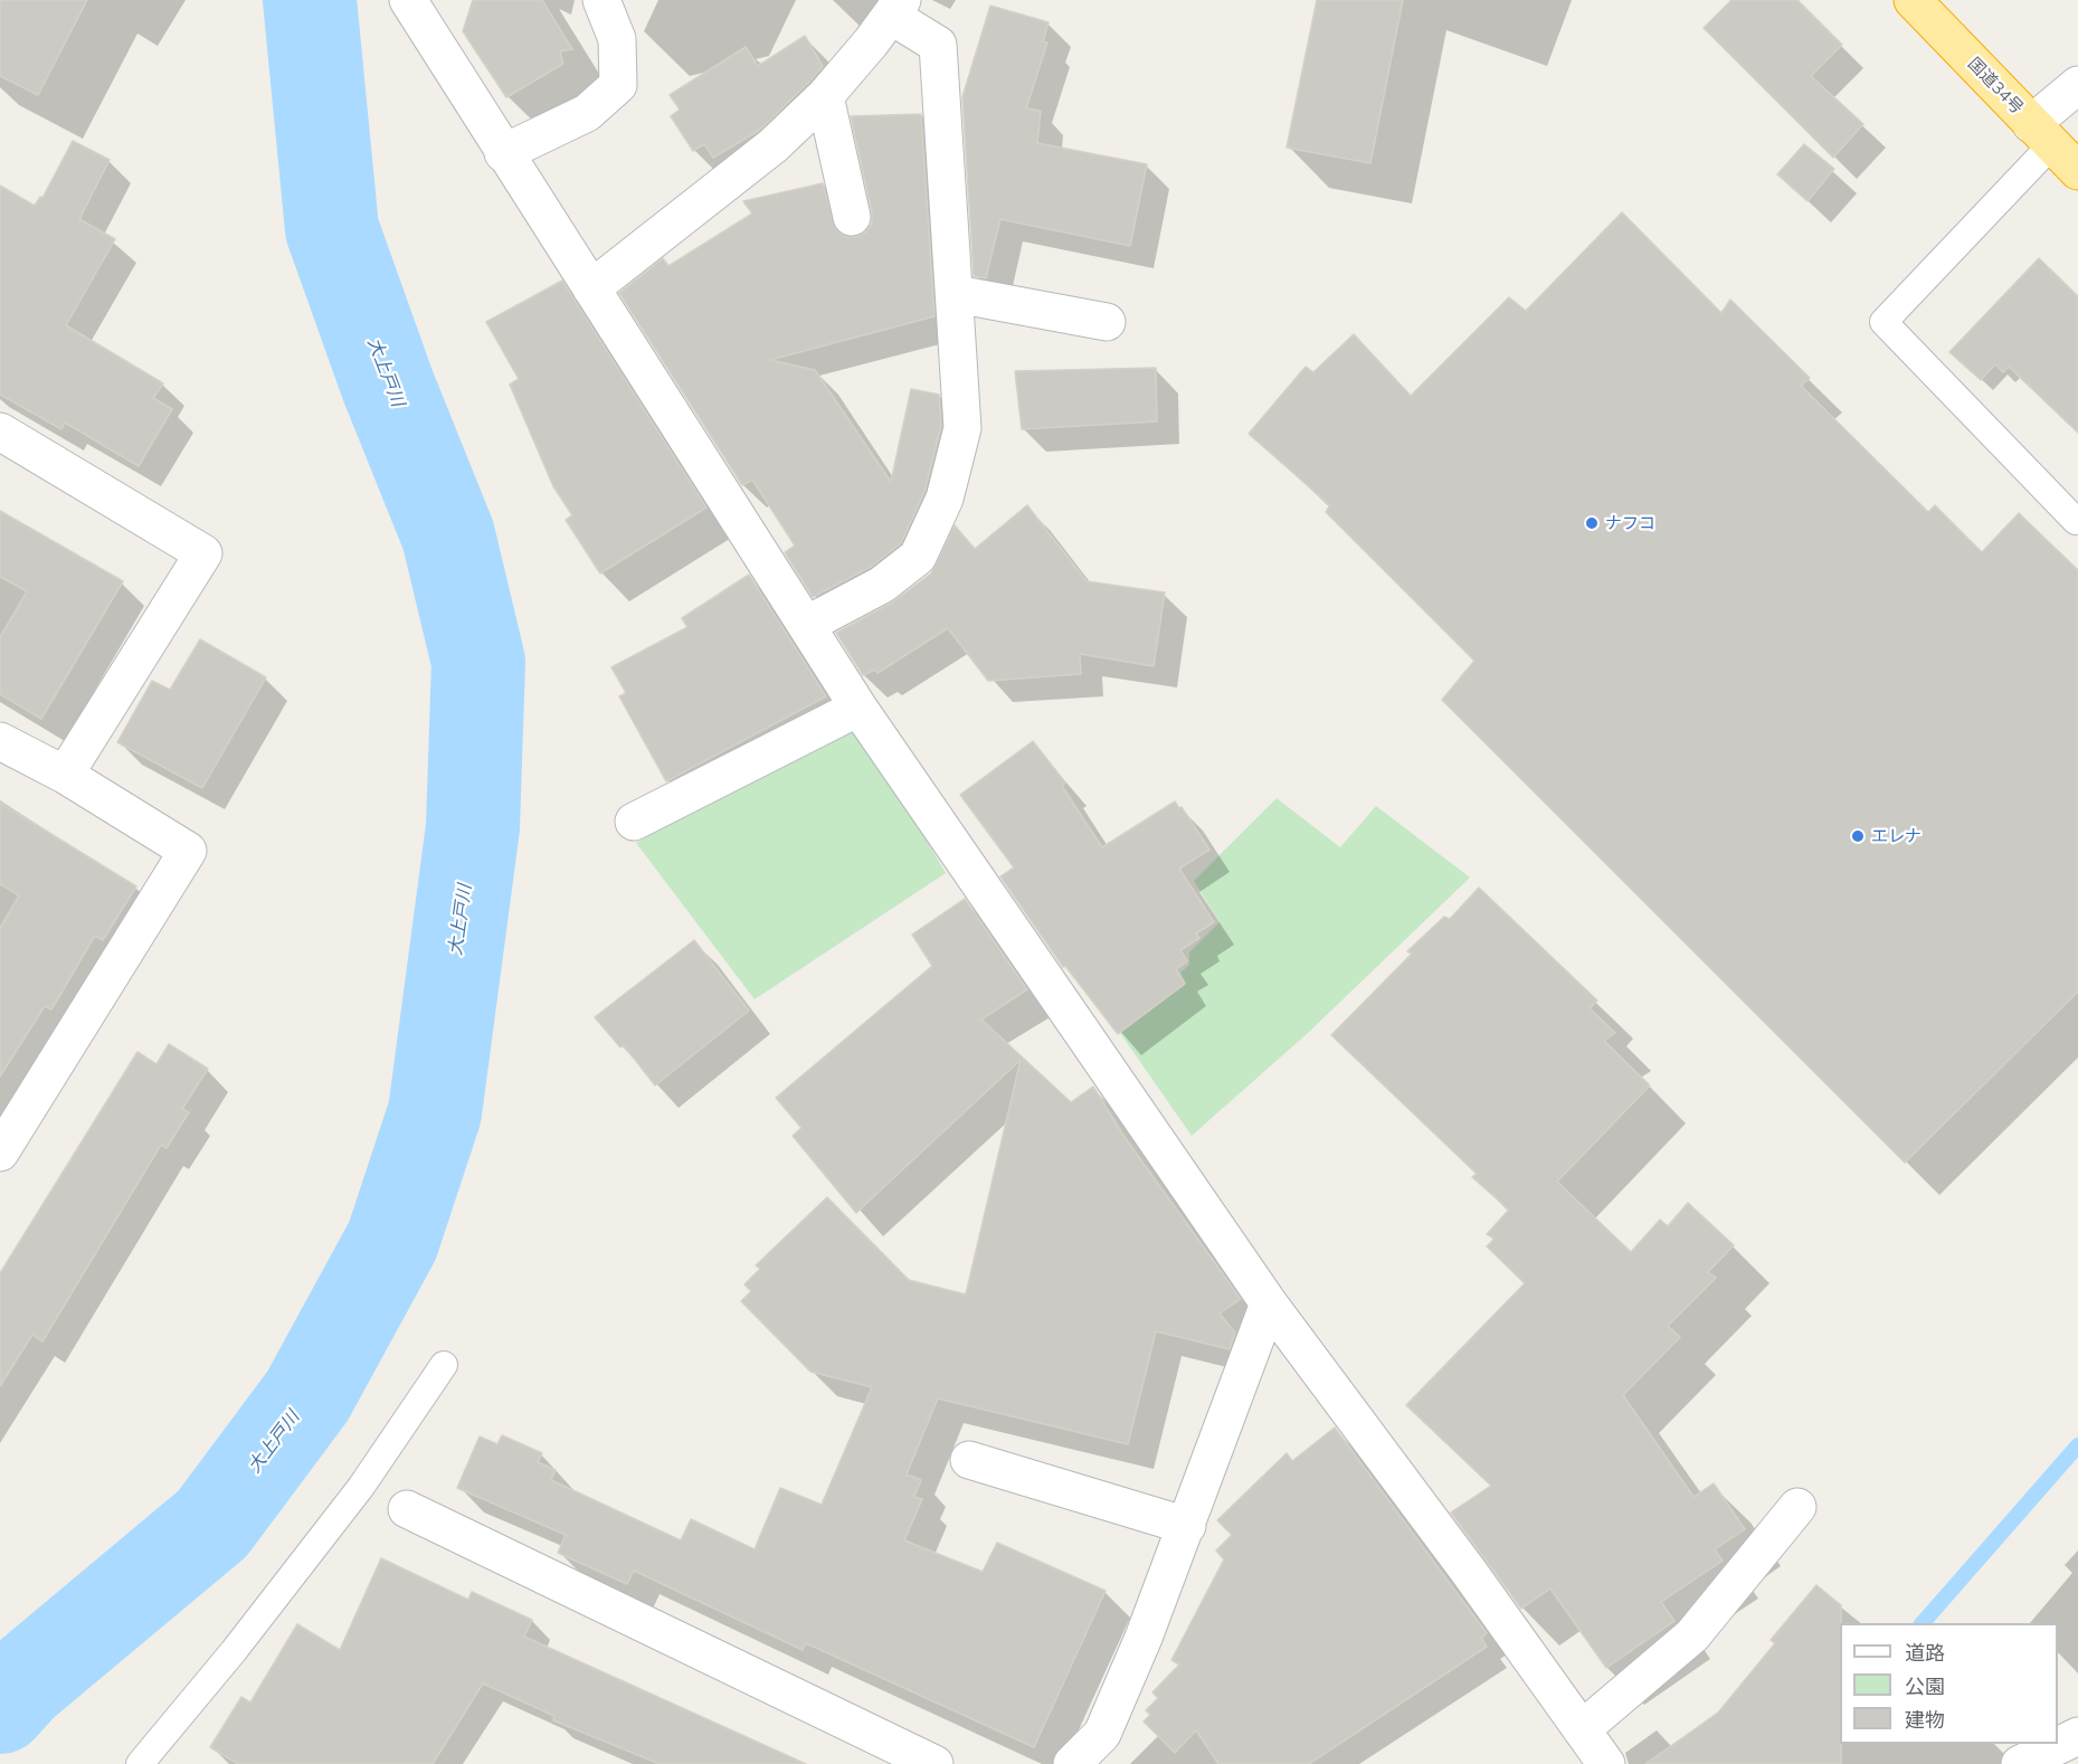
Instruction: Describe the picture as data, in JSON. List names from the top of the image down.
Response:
{
  "streets": {
    "highway": ["国道34号"]
  },
  "water": ["大上戸川"],
  "places": ["ナフコ", "エレナ"],
  "legend": ["道路", "公園", "建物"]
}
